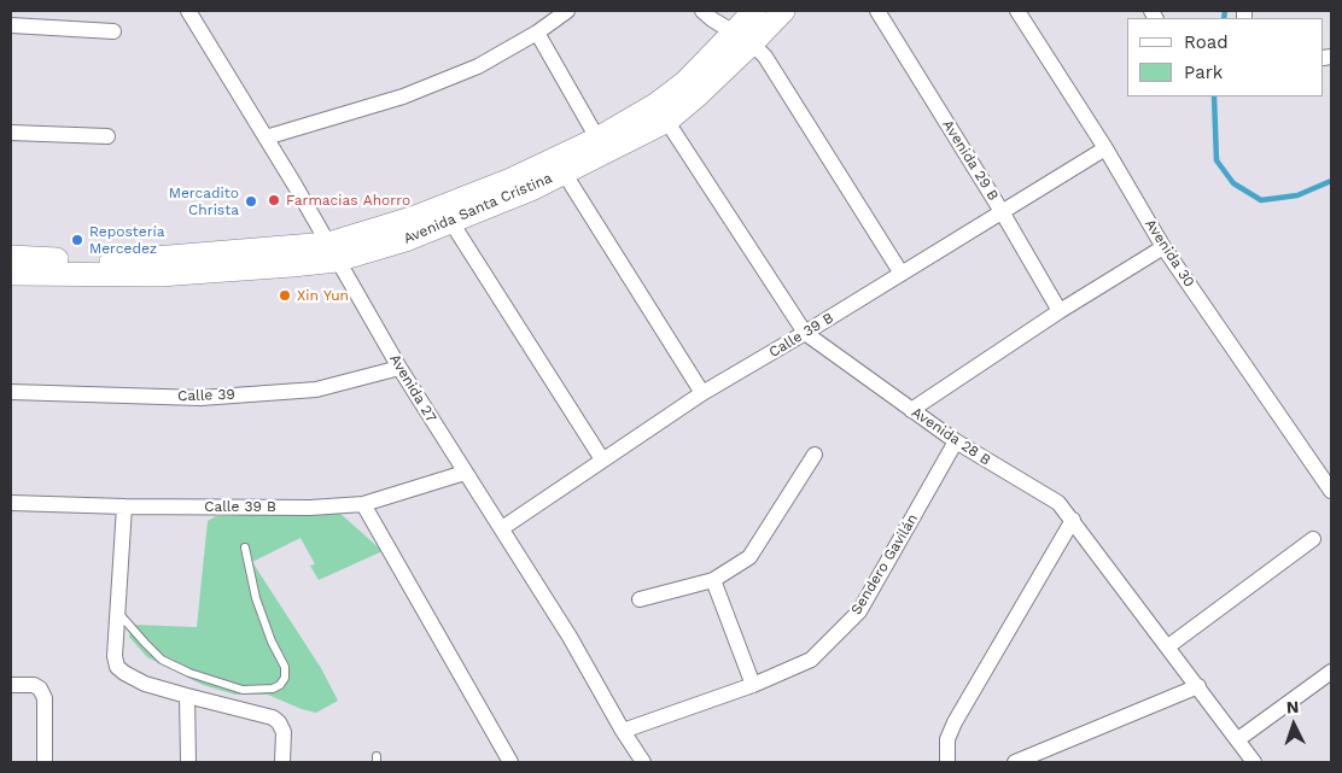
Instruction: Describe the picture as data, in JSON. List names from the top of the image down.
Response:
{
  "streets": {
    "street": [
      "Avenida 29 B",
      "Avenida Santa Cristina",
      "Avenida 30",
      "Calle 39 B",
      "Avenida 27",
      "Calle 39",
      "Avenida 28 B",
      "Sendero Gavilán"
    ]
  },
  "crossings": [
    ["Avenida 29 B", "Calle 39 B"],
    ["Avenida Santa Cristina", "Avenida 27"],
    ["Avenida Santa Cristina", "Avenida 28 B"],
    ["Avenida 30", "Calle 39 B"],
    ["Calle 39 B", "Avenida 27"],
    ["Calle 39 B", "Avenida 28 B"],
    ["Avenida 27", "Calle 39"],
    ["Avenida 27", "Sendero Gavilán"],
    ["Avenida 28 B", "Sendero Gavilán"]
  ],
  "places": [
    "Farmacias Ahorro",
    "Mercadito Christa",
    "Repostería Mercedez",
    "Xin Yun"
  ],
  "legend": ["Road", "Park"],
  "north": "top"
}
